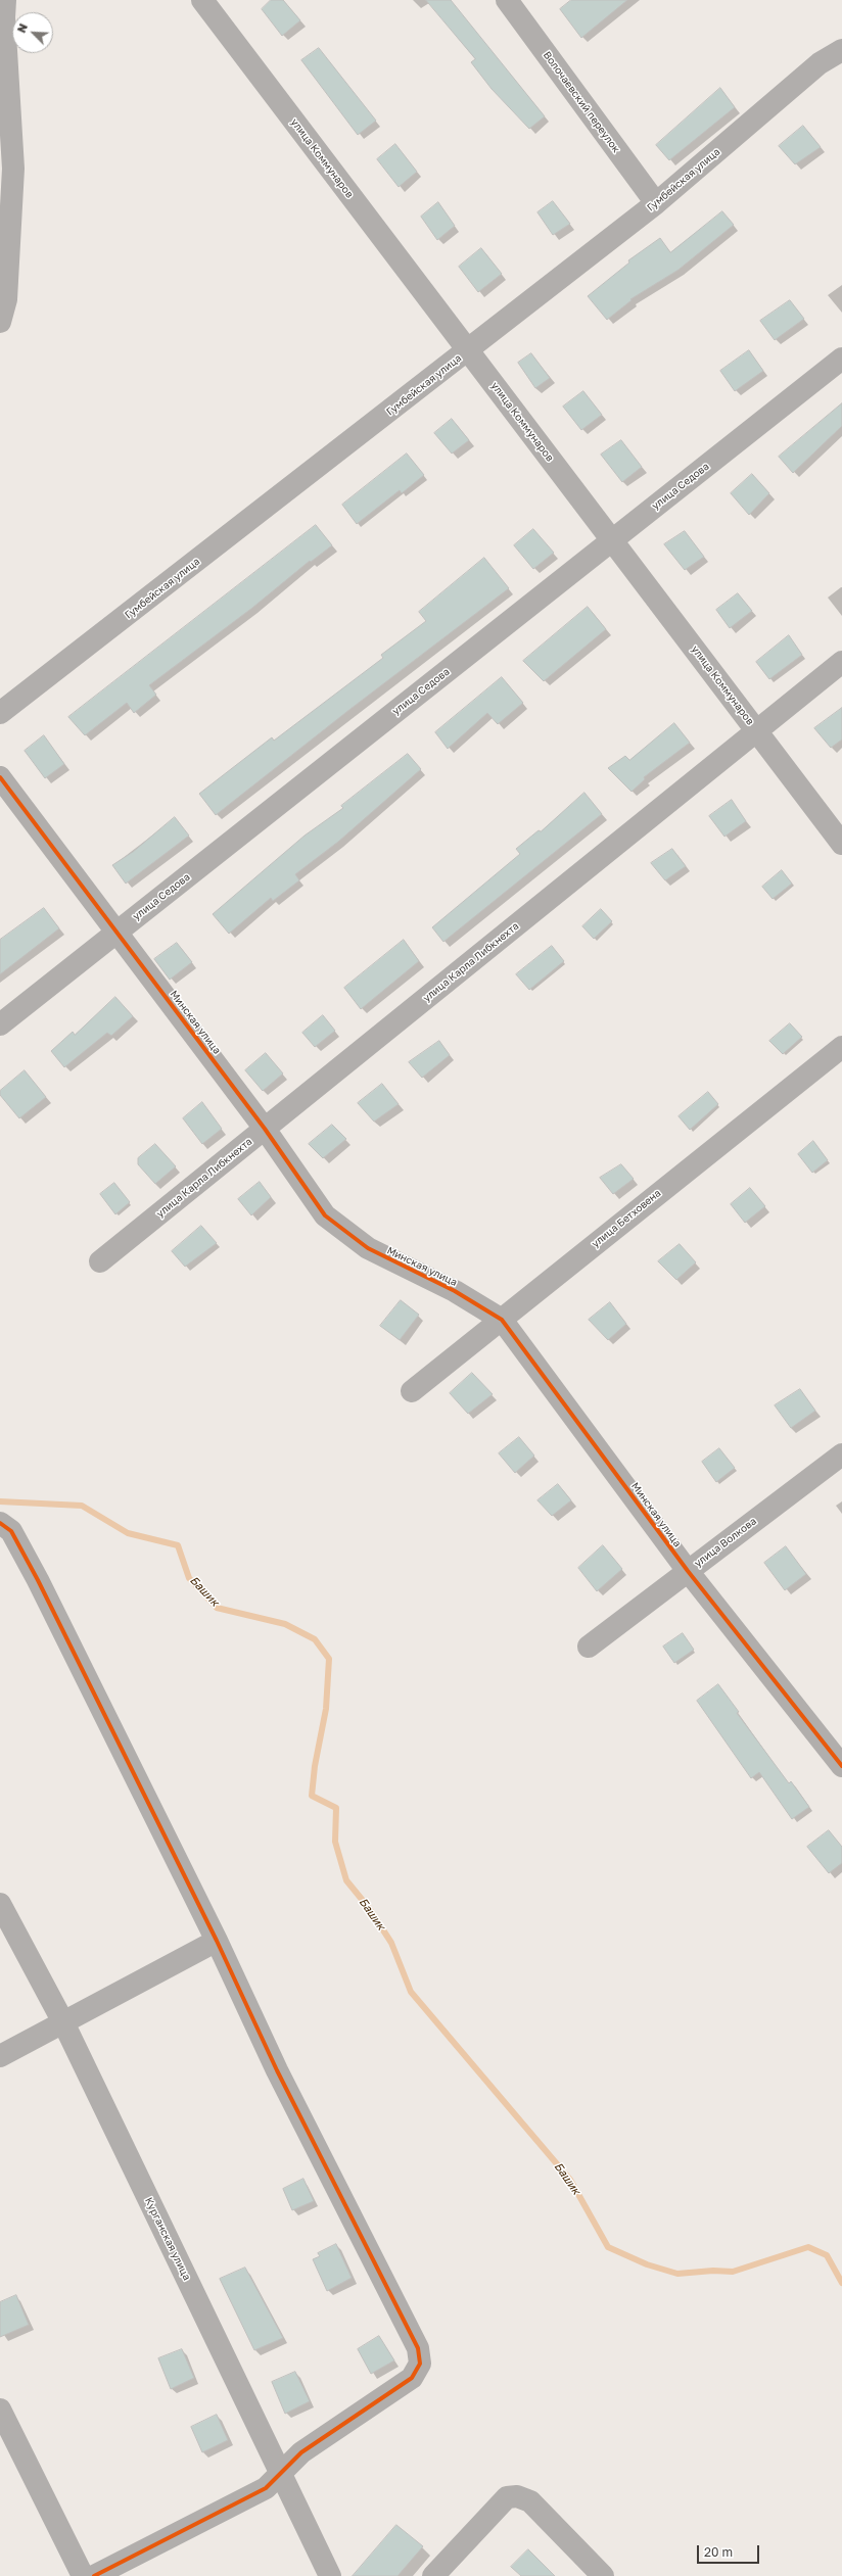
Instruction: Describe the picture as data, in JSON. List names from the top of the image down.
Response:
{
  "streets": {
    "street": [
      "Волочаевский переулок",
      "улица Коммунаров",
      "Гумбейская улица",
      "улица Седова",
      "улица Карла Либкнехта",
      "Минская улица",
      "улица Бетховена",
      "улица Волкова",
      "Курганская улица"
    ]
  },
  "crossings": [
    ["Волочаевский переулок", "Гумбейская улица"],
    ["улица Коммунаров", "Гумбейская улица"],
    ["улица Коммунаров", "улица Седова"],
    ["улица Коммунаров", "улица Карла Либкнехта"],
    ["улица Седова", "Минская улица"],
    ["улица Карла Либкнехта", "Минская улица"],
    ["Минская улица", "улица Бетховена"],
    ["Минская улица", "улица Волкова"]
  ],
  "water": ["Башик"],
  "scale_bar": "20 m",
  "north": "top left"
}
